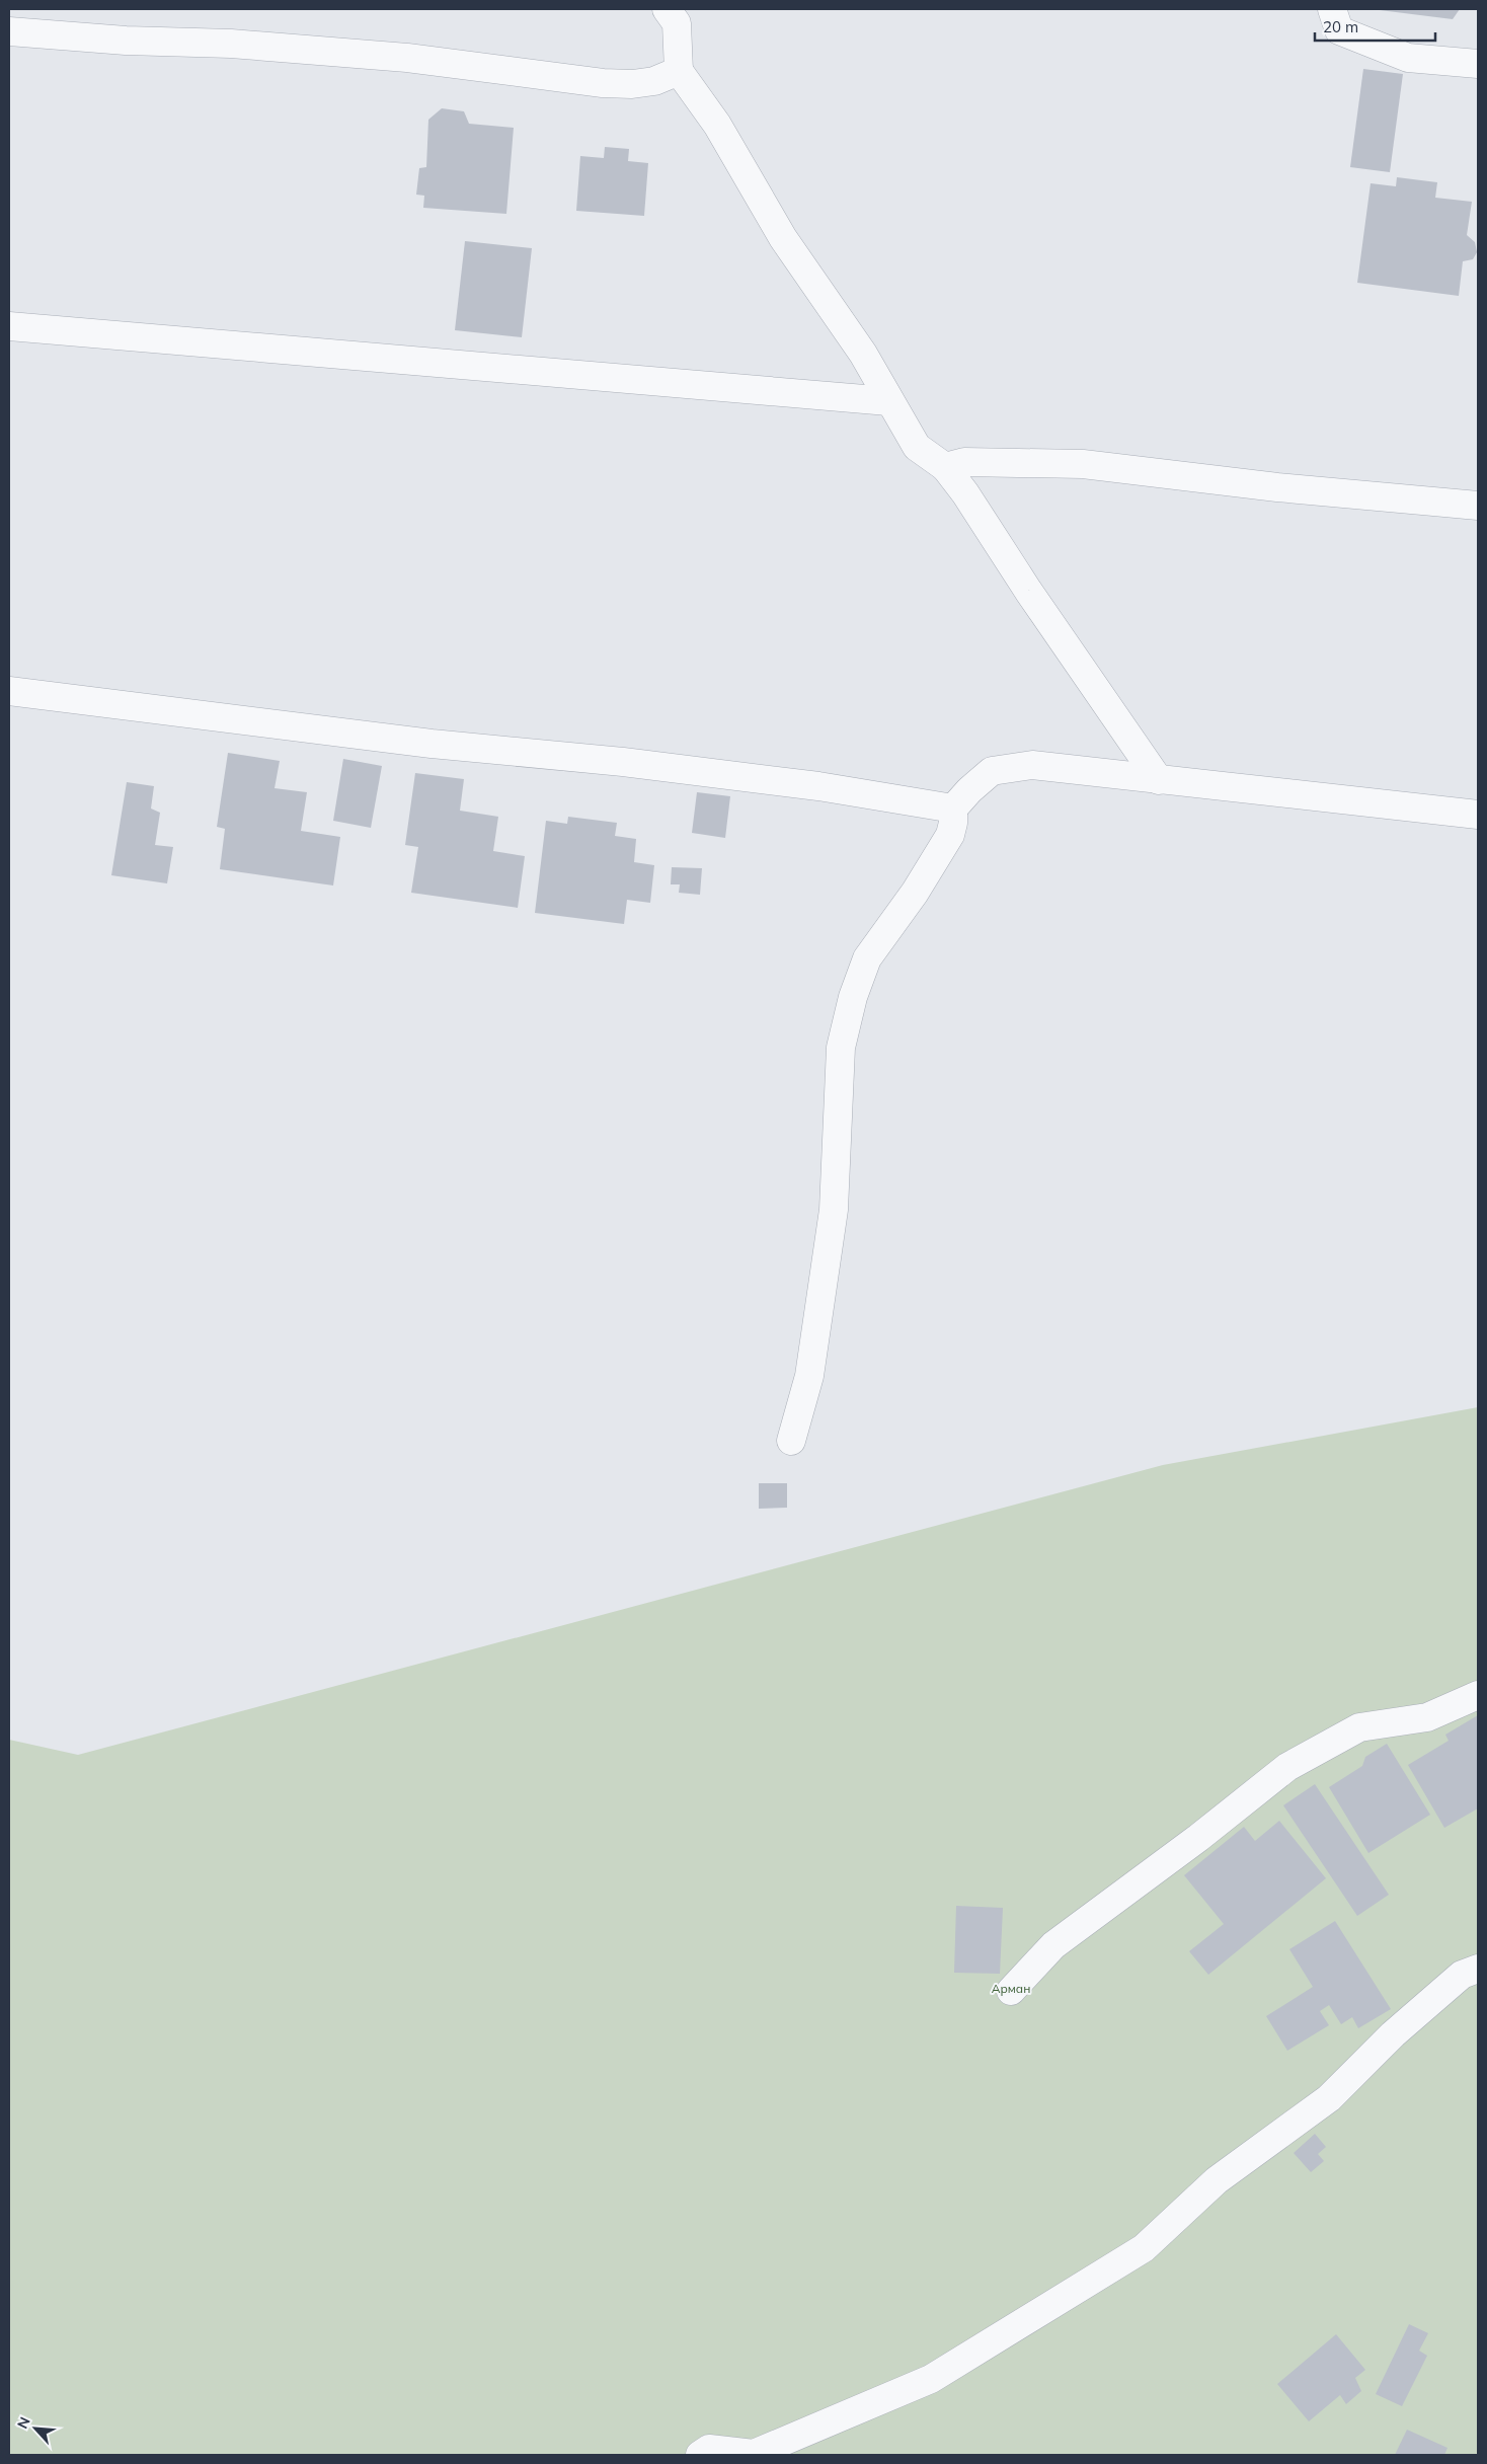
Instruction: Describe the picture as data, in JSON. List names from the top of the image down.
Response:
{
  "parks": ["Арман"],
  "scale_bar": "20 m",
  "north": "top left"
}
